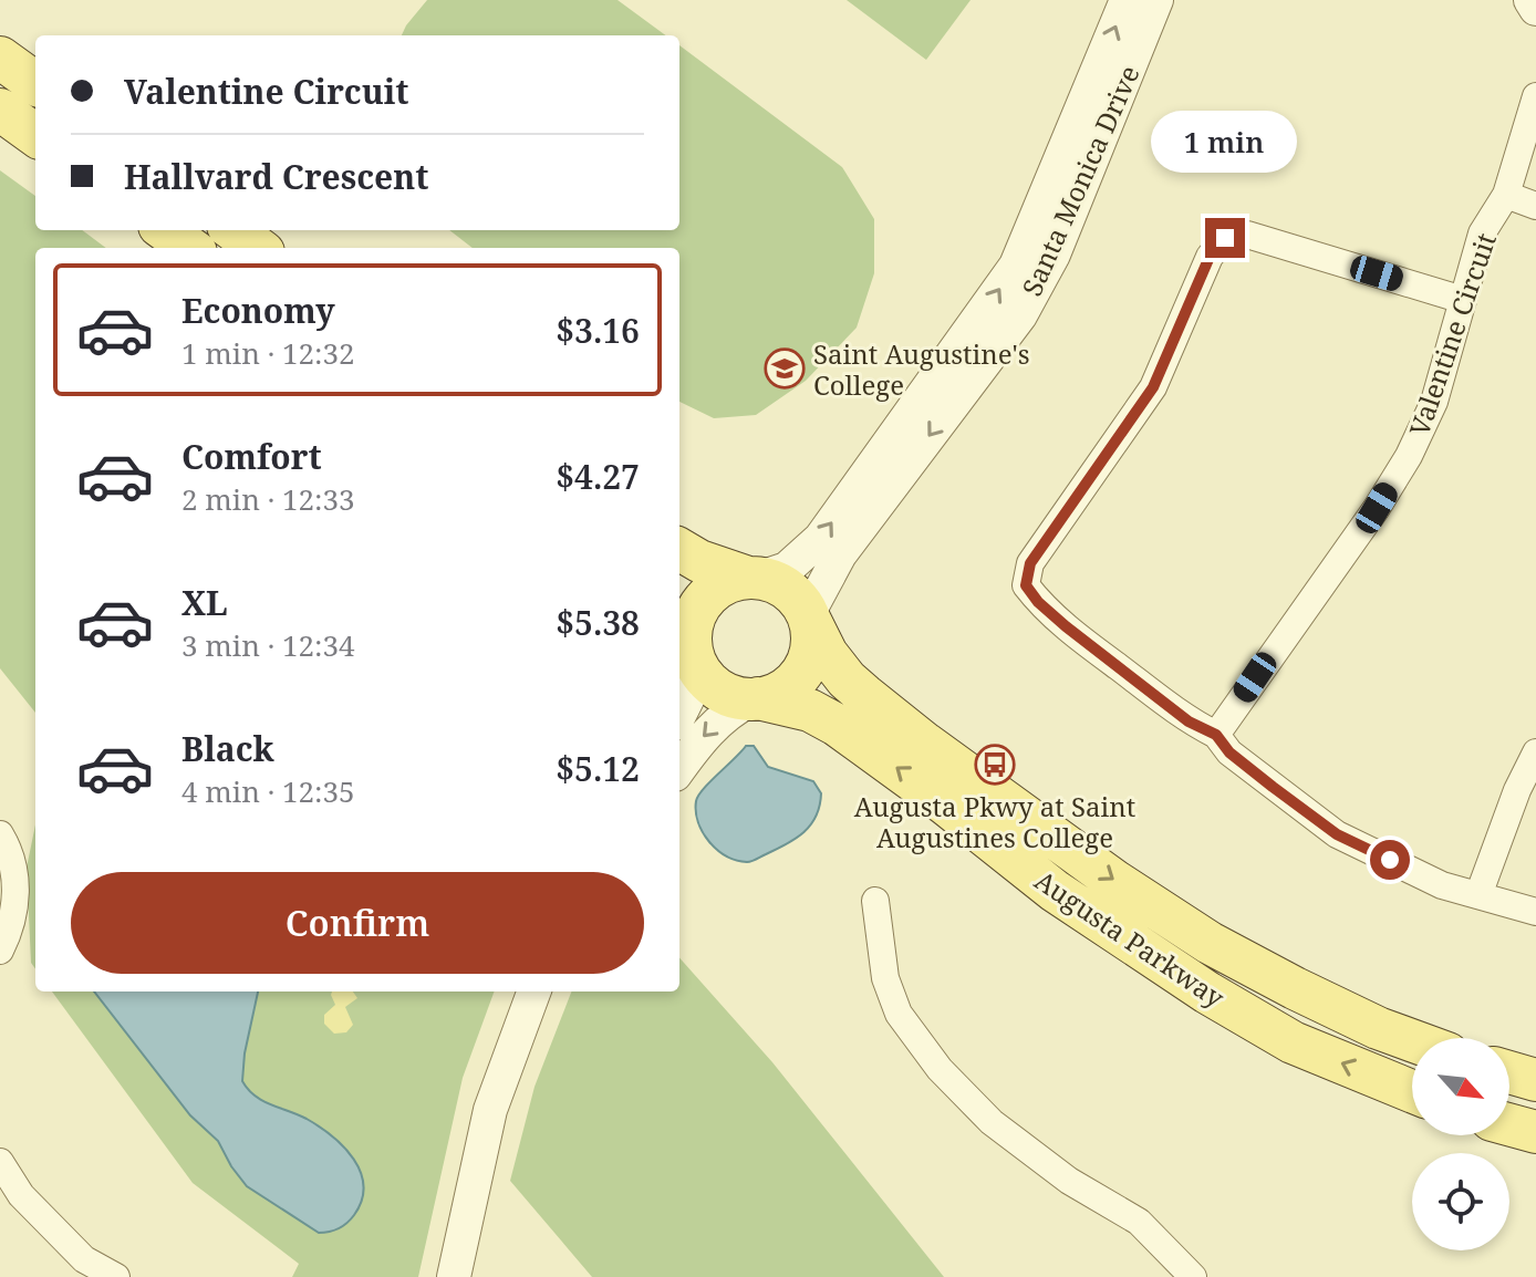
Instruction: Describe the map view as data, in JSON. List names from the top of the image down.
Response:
{
  "streets": {
    "main road": ["Augusta Parkway"],
    "street": ["Santa Monica Drive", "Valentine Circuit"]
  },
  "crossings": [
    ["Santa Monica Drive", "Augusta Parkway"]
  ],
  "places": {
    "school or university": ["Saint Augustine's College"],
    "bus stop": ["Augusta Pkwy at Saint Augustines College"]
  },
  "north": "bottom right",
  "page": {
    "banner": ["Valentine Circuit", "Hallvard Crescent"],
    "bubble": "1 min",
    "list": [
      {
        "name": "Economy",
        "note": "1 min · 12:32",
        "value": "$3.16"
      },
      {
        "name": "Comfort",
        "note": "2 min · 12:33",
        "value": "$4.27"
      },
      {
        "name": "XL",
        "note": "3 min · 12:34",
        "value": "$5.38"
      },
      {
        "name": "Black",
        "note": "4 min · 12:35",
        "value": "$5.12"
      }
    ],
    "buttons": "Confirm"
  }
}
